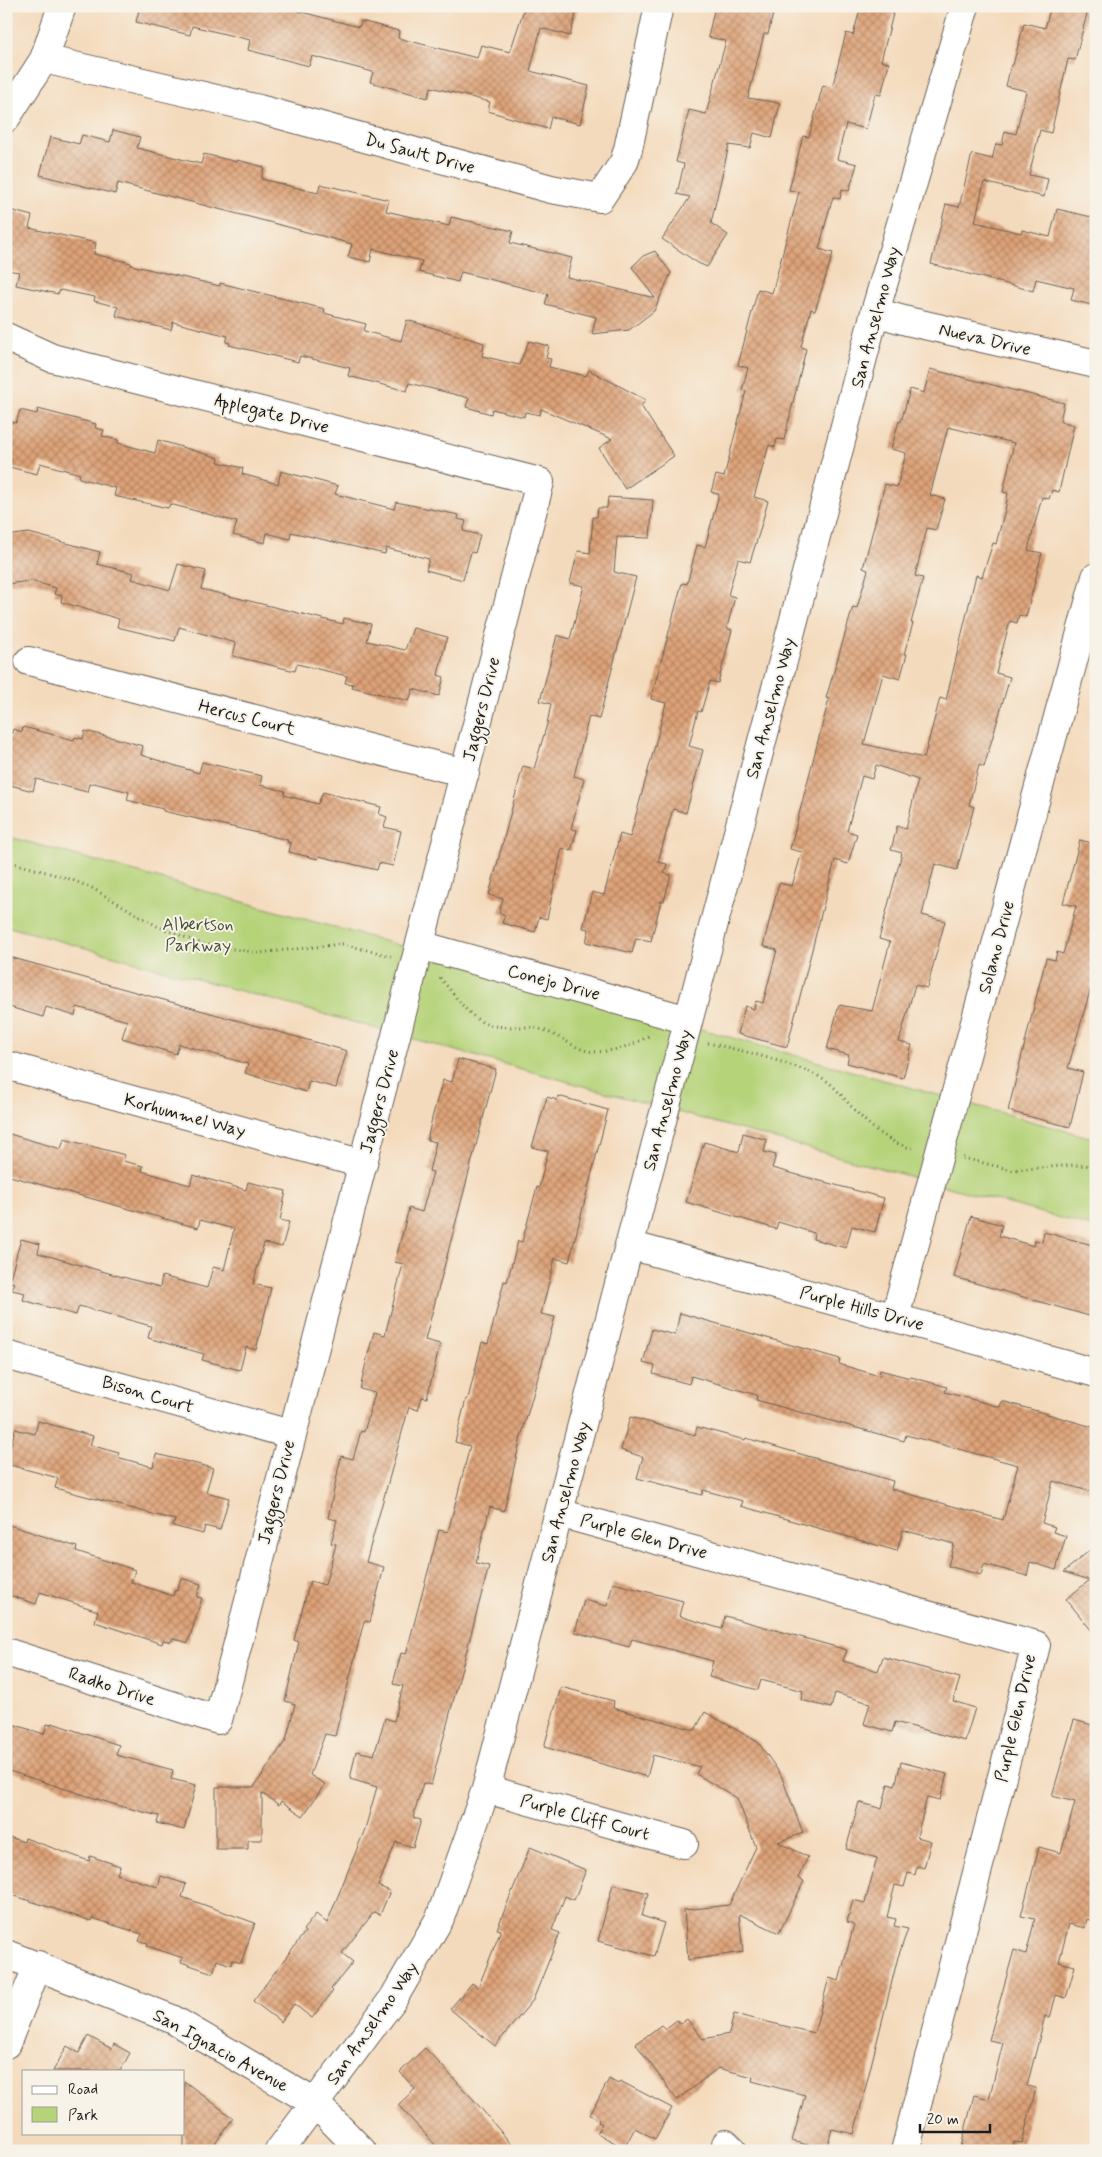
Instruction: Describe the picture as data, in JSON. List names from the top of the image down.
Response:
{
  "streets": {
    "street": [
      "Du Sault Drive",
      "San Anselmo Way",
      "Nueva Drive",
      "Applegate Drive",
      "Jaggers Drive",
      "Hercus Court",
      "Solano Drive",
      "Conejo Drive",
      "Korhummel Way",
      "Purple Hills Drive",
      "Bison Court",
      "Purple Glen Drive",
      "Radko Drive",
      "Purple Cliff Court",
      "San Ignacio Avenue"
    ]
  },
  "crossings": [
    ["San Anselmo Way", "Nueva Drive"],
    ["San Anselmo Way", "Conejo Drive"],
    ["San Anselmo Way", "Purple Hills Drive"],
    ["San Anselmo Way", "Purple Glen Drive"],
    ["San Anselmo Way", "Purple Cliff Court"],
    ["San Anselmo Way", "San Ignacio Avenue"],
    ["Applegate Drive", "Jaggers Drive"],
    ["Jaggers Drive", "Hercus Court"],
    ["Jaggers Drive", "Conejo Drive"],
    ["Jaggers Drive", "Korhummel Way"],
    ["Jaggers Drive", "Bison Court"],
    ["Jaggers Drive", "Radko Drive"],
    ["Solano Drive", "Purple Hills Drive"]
  ],
  "parks": ["Albertson Parkway"],
  "legend": ["Road", "Park"],
  "scale_bar": "20 m"
}
